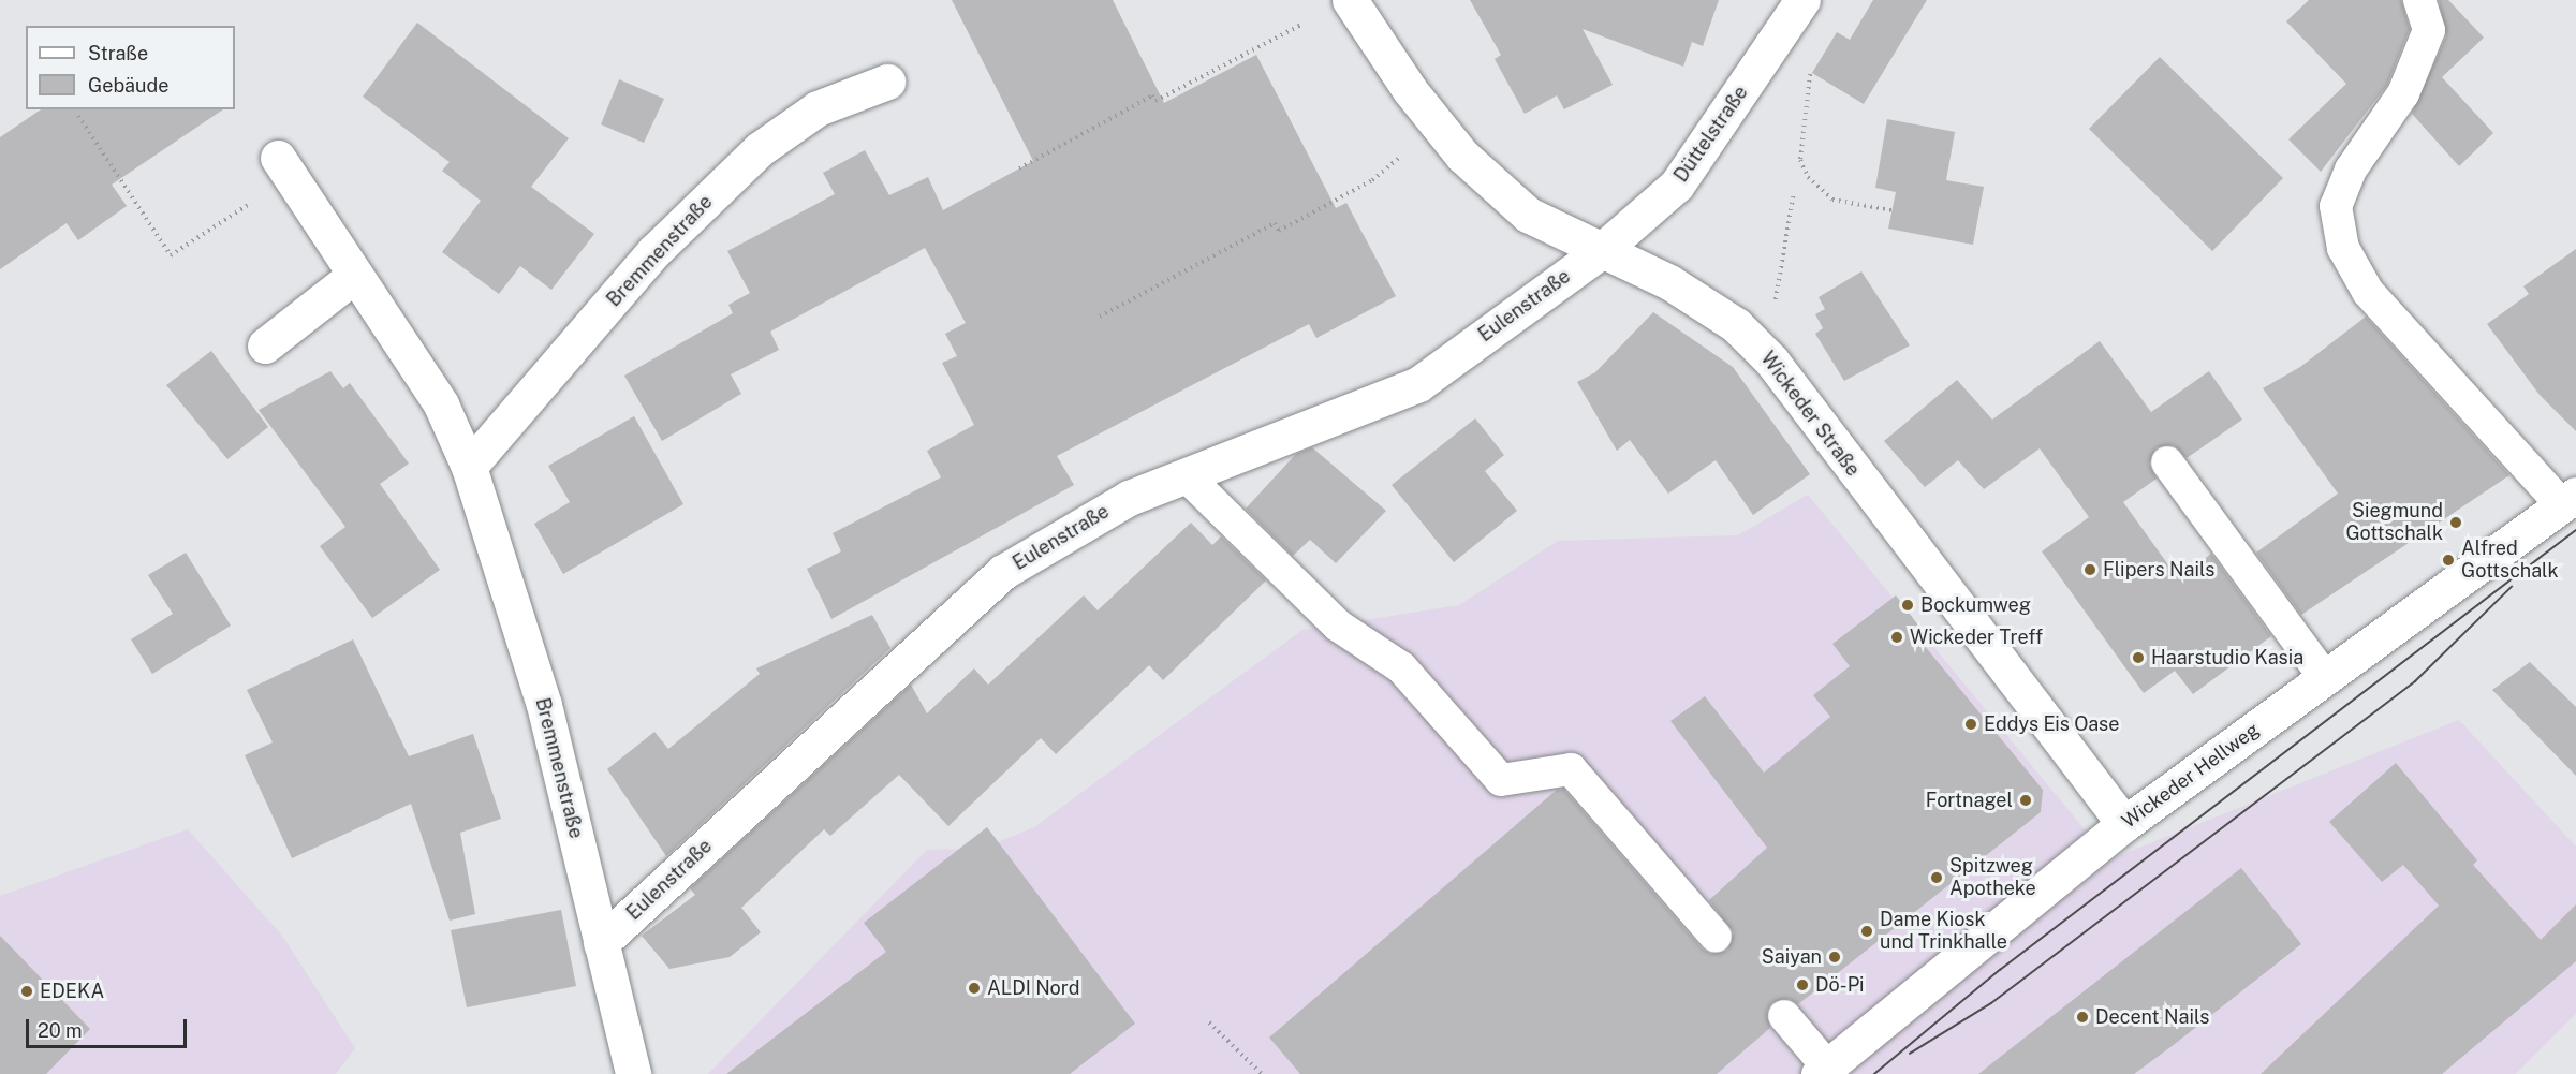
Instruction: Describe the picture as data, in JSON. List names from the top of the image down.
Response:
{
  "streets": {
    "street": [
      "Düttelstraße",
      "Bremmenstraße",
      "Eulenstraße",
      "Wickeder Straße",
      "Wickeder Hellweg"
    ]
  },
  "crossings": [
    ["Düttelstraße", "Eulenstraße"],
    ["Düttelstraße", "Wickeder Straße"],
    ["Bremmenstraße", "Eulenstraße"],
    ["Eulenstraße", "Wickeder Straße"],
    ["Wickeder Straße", "Wickeder Hellweg"]
  ],
  "places": [
    "Siegmund Gottschalk",
    "Alfred Gottschalk",
    "Flipers Nails",
    "Bockumweg",
    "Wickeder Treff",
    "Haarstudio Kasia",
    "Eddys Eis Oase",
    "Fortnagel",
    "Spitzweg Apotheke",
    "Dame Kiosk und Trinkhalle",
    "Saiyan",
    "Dö-Pi",
    "ALDI Nord",
    "EDEKA",
    "Decent Nails"
  ],
  "legend": ["Straße", "Gebäude"],
  "scale_bar": "20 m"
}
